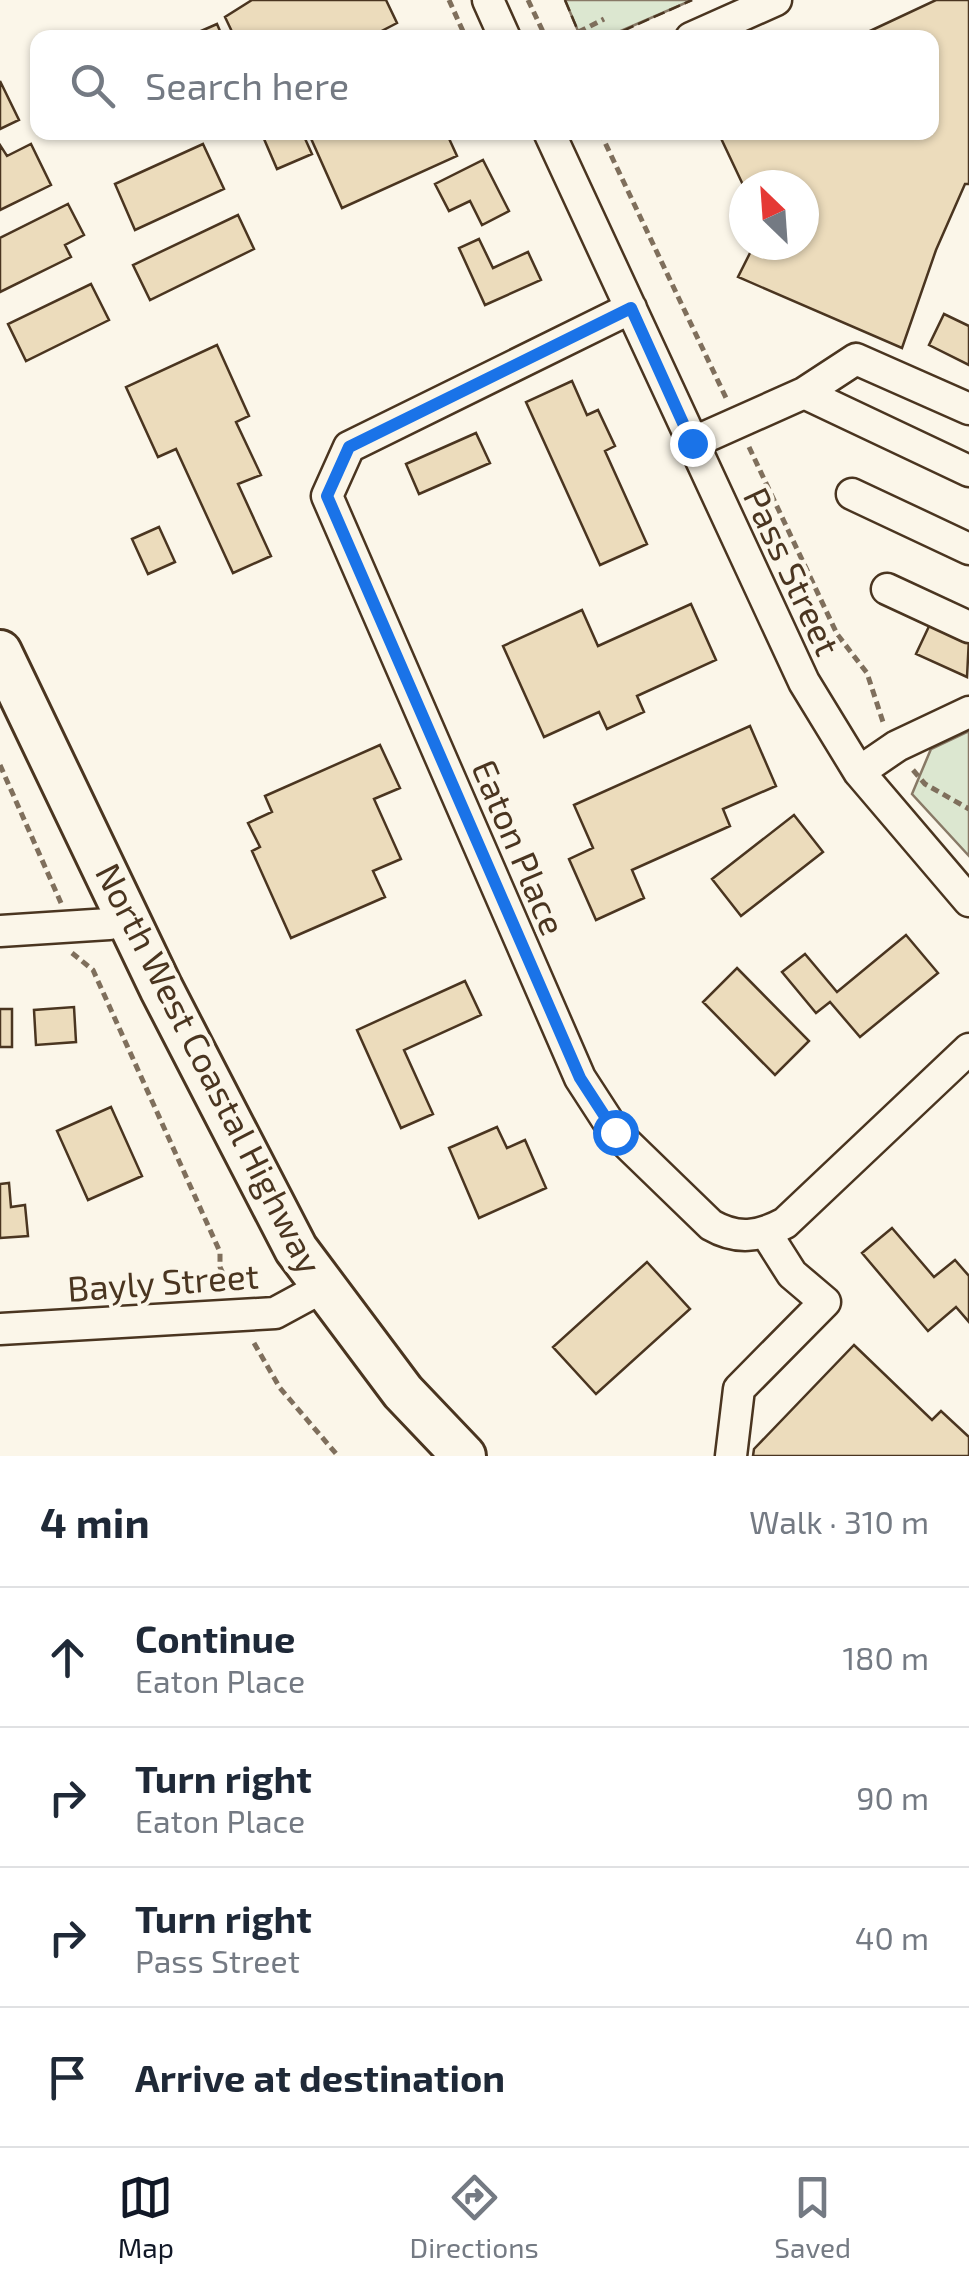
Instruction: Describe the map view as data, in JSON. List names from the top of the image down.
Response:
{
  "streets": {
    "highway": ["North West Coastal Highway"],
    "street": ["Pass Street", "Eaton Place", "Bayly Street"]
  },
  "crossings": [
    ["Pass Street", "Eaton Place"],
    ["North West Coastal Highway", "Bayly Street"]
  ],
  "north": "top left",
  "page": {
    "search": "Search here",
    "heading": ["4 min", "Walk · 310 m"],
    "list": [
      ["Continue", "Eaton Place", "180 m"],
      ["Turn right", "Eaton Place", "90 m"],
      ["Turn right", "Pass Street", "40 m"],
      "Arrive at destination"
    ],
    "nav": ["Map", "Directions", "Saved"]
  }
}
